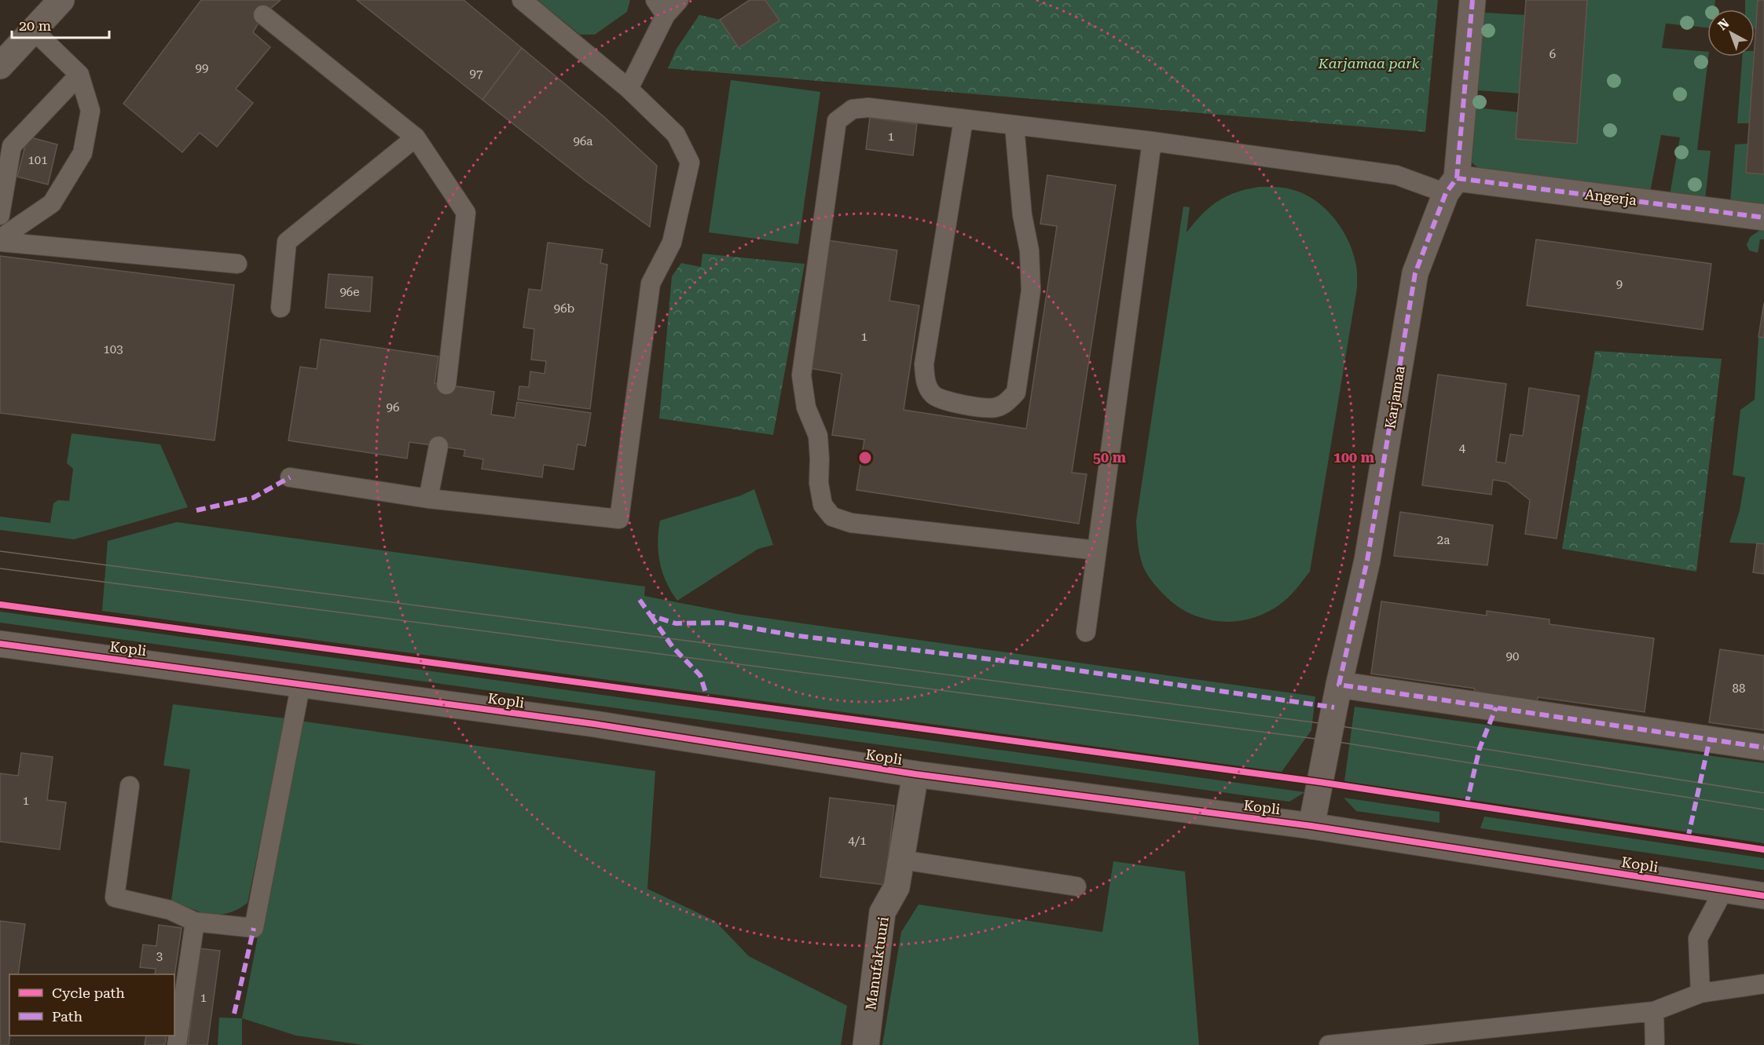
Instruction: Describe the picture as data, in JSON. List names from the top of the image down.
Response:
{
  "streets": {
    "street": [
      "Angerja",
      "Karjamaa",
      "Kopli",
      "Manufaktuuri"
    ]
  },
  "crossings": [
    ["Angerja", "Karjamaa"],
    ["Karjamaa", "Kopli"],
    ["Kopli", "Manufaktuuri"]
  ],
  "parks": ["Karjamaa park"],
  "house_numbers": [
    "6",
    "99",
    "97",
    "1",
    "96a",
    "101",
    "9",
    "96e",
    "96b",
    "1",
    "103",
    "96",
    "4",
    "2a",
    "90",
    "88",
    "1",
    "4/1",
    "3",
    "1"
  ],
  "legend": ["Cycle path", "Path"],
  "scale_bar": "20 m",
  "north": "top left",
  "rings": ["50 m", "100 m"]
}
